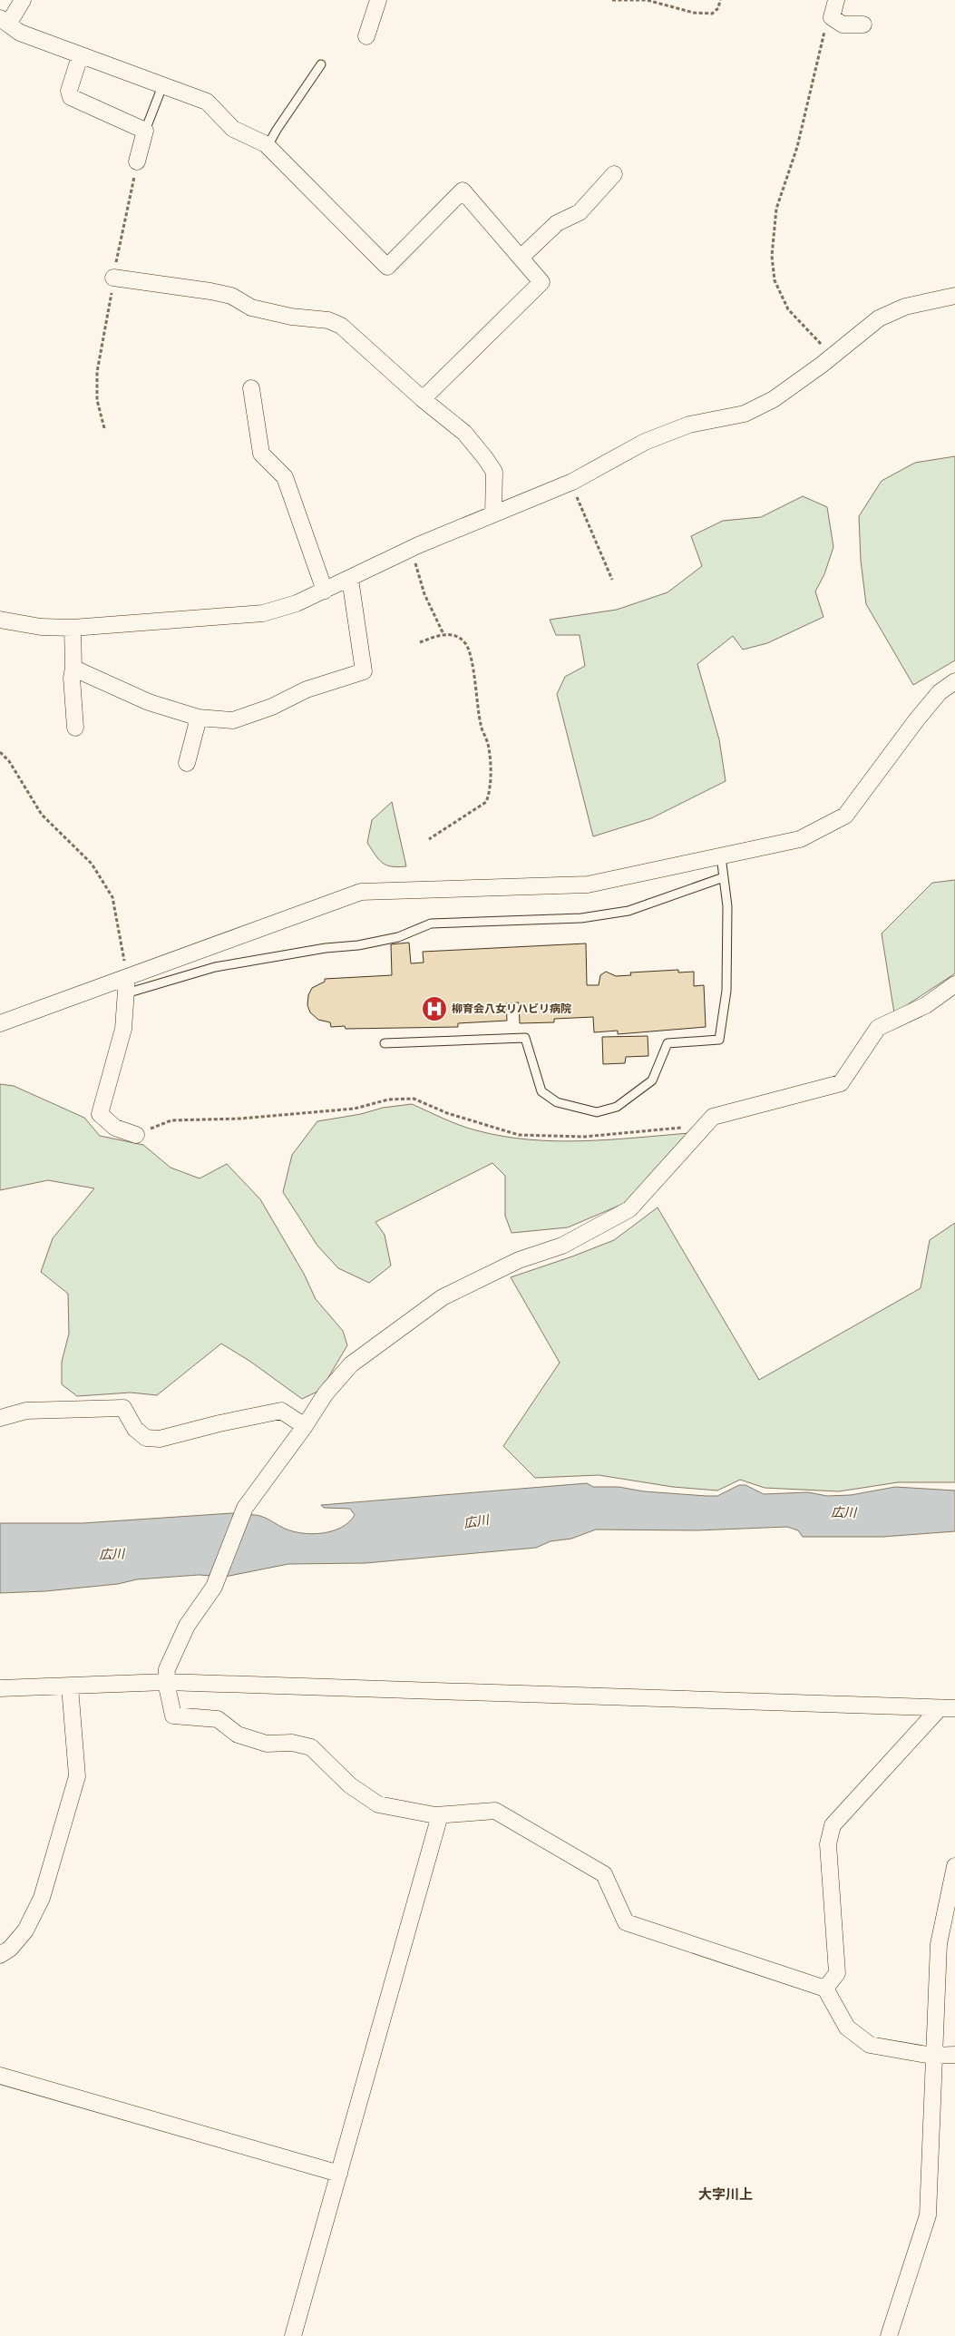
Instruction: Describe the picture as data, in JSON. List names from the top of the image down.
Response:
{
  "districts": ["大字川上"],
  "water": ["広川"],
  "places": {
    "hospital": ["柳育会八女リハビリ病院"]
  }
}
